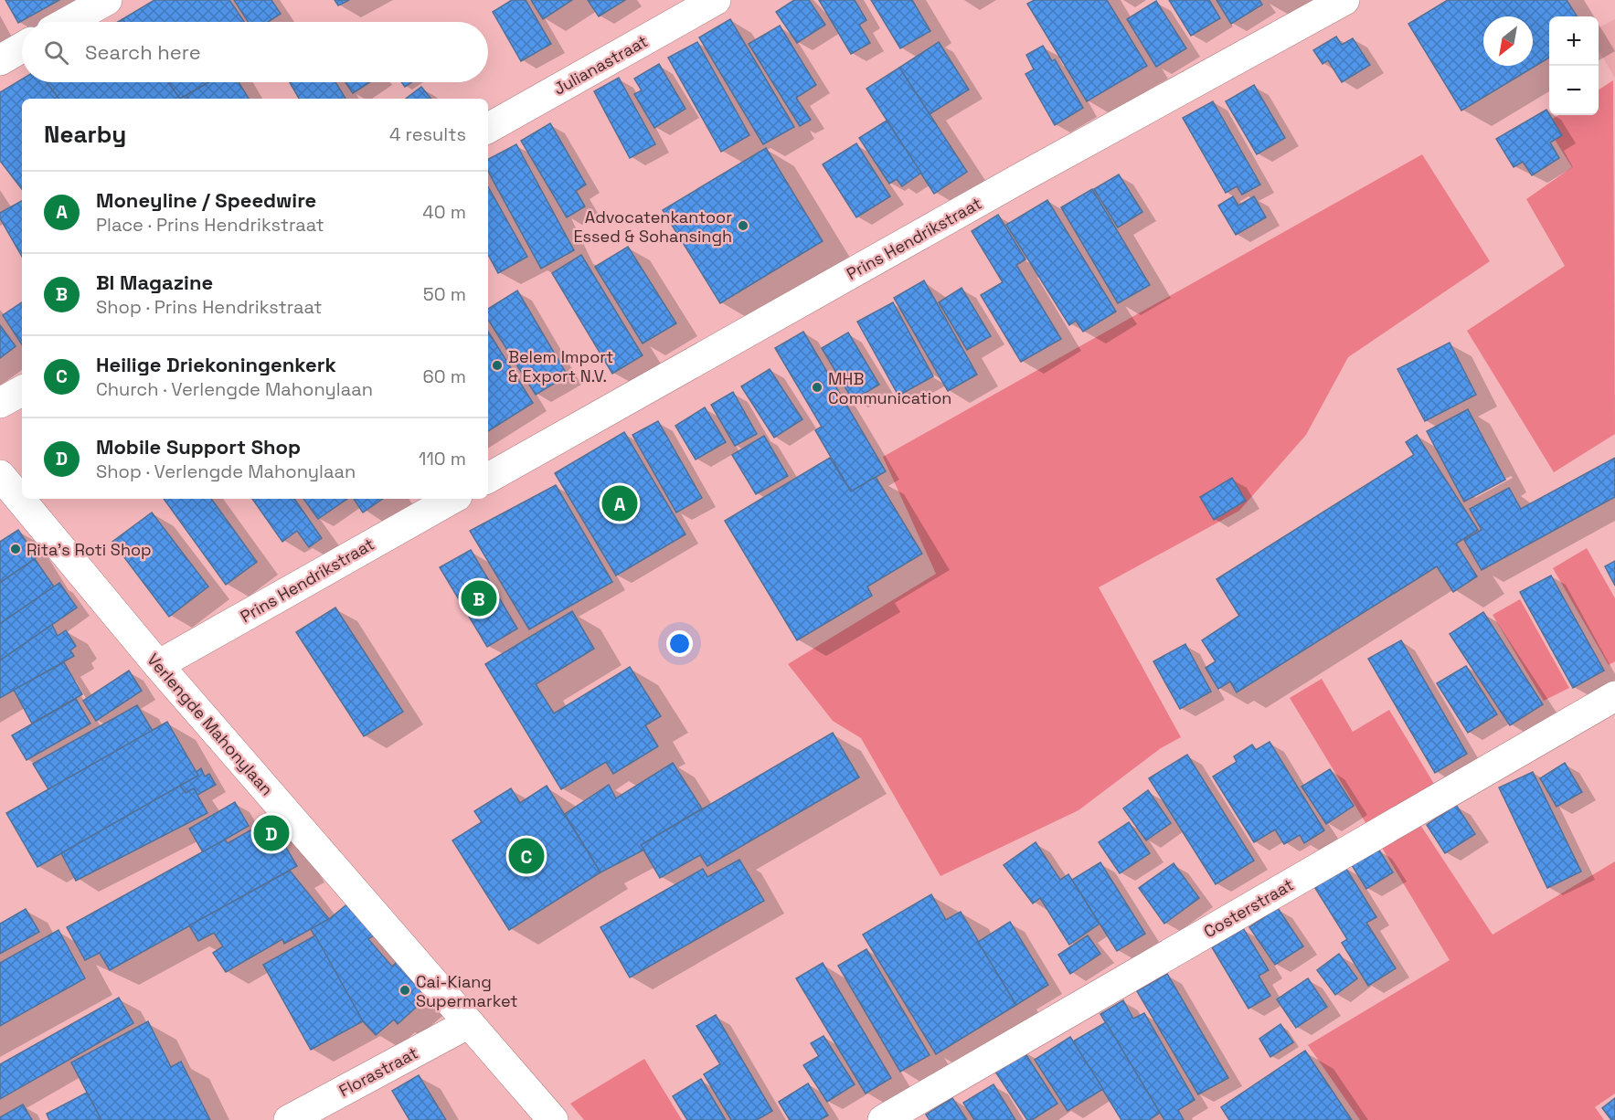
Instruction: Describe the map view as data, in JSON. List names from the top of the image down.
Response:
{
  "streets": {
    "street": [
      "Julianastraat",
      "Prins Hendrikstraat",
      "Verlengde Mahonylaan",
      "Costerstraat",
      "Florastraat"
    ]
  },
  "crossings": [
    ["Prins Hendrikstraat", "Verlengde Mahonylaan"],
    ["Verlengde Mahonylaan", "Florastraat"]
  ],
  "places": [
    "Advocatenkantoor Essed & Sohansingh",
    "Belem Import & Export N.V.",
    "MHB Communication",
    "Rita's Roti Shop",
    "Cai-Kiang Supermarket"
  ],
  "north": "bottom left",
  "page": {
    "map_buttons": ["+", "−"],
    "search": "Search here",
    "heading": ["Nearby", "4 results"],
    "list": [
      {
        "mark": "A",
        "name": "Moneyline / Speedwire",
        "note": "Place · Prins Hendrikstraat",
        "value": "40 m"
      },
      {
        "mark": "B",
        "name": "BI Magazine",
        "note": "Shop · Prins Hendrikstraat",
        "value": "50 m"
      },
      {
        "mark": "C",
        "name": "Heilige Driekoningenkerk",
        "note": "Church · Verlengde Mahonylaan",
        "value": "60 m"
      },
      {
        "mark": "D",
        "name": "Mobile Support Shop",
        "note": "Shop · Verlengde Mahonylaan",
        "value": "110 m"
      }
    ],
    "pins": [
      "A",
      "B",
      "D",
      "C"
    ]
  }
}
